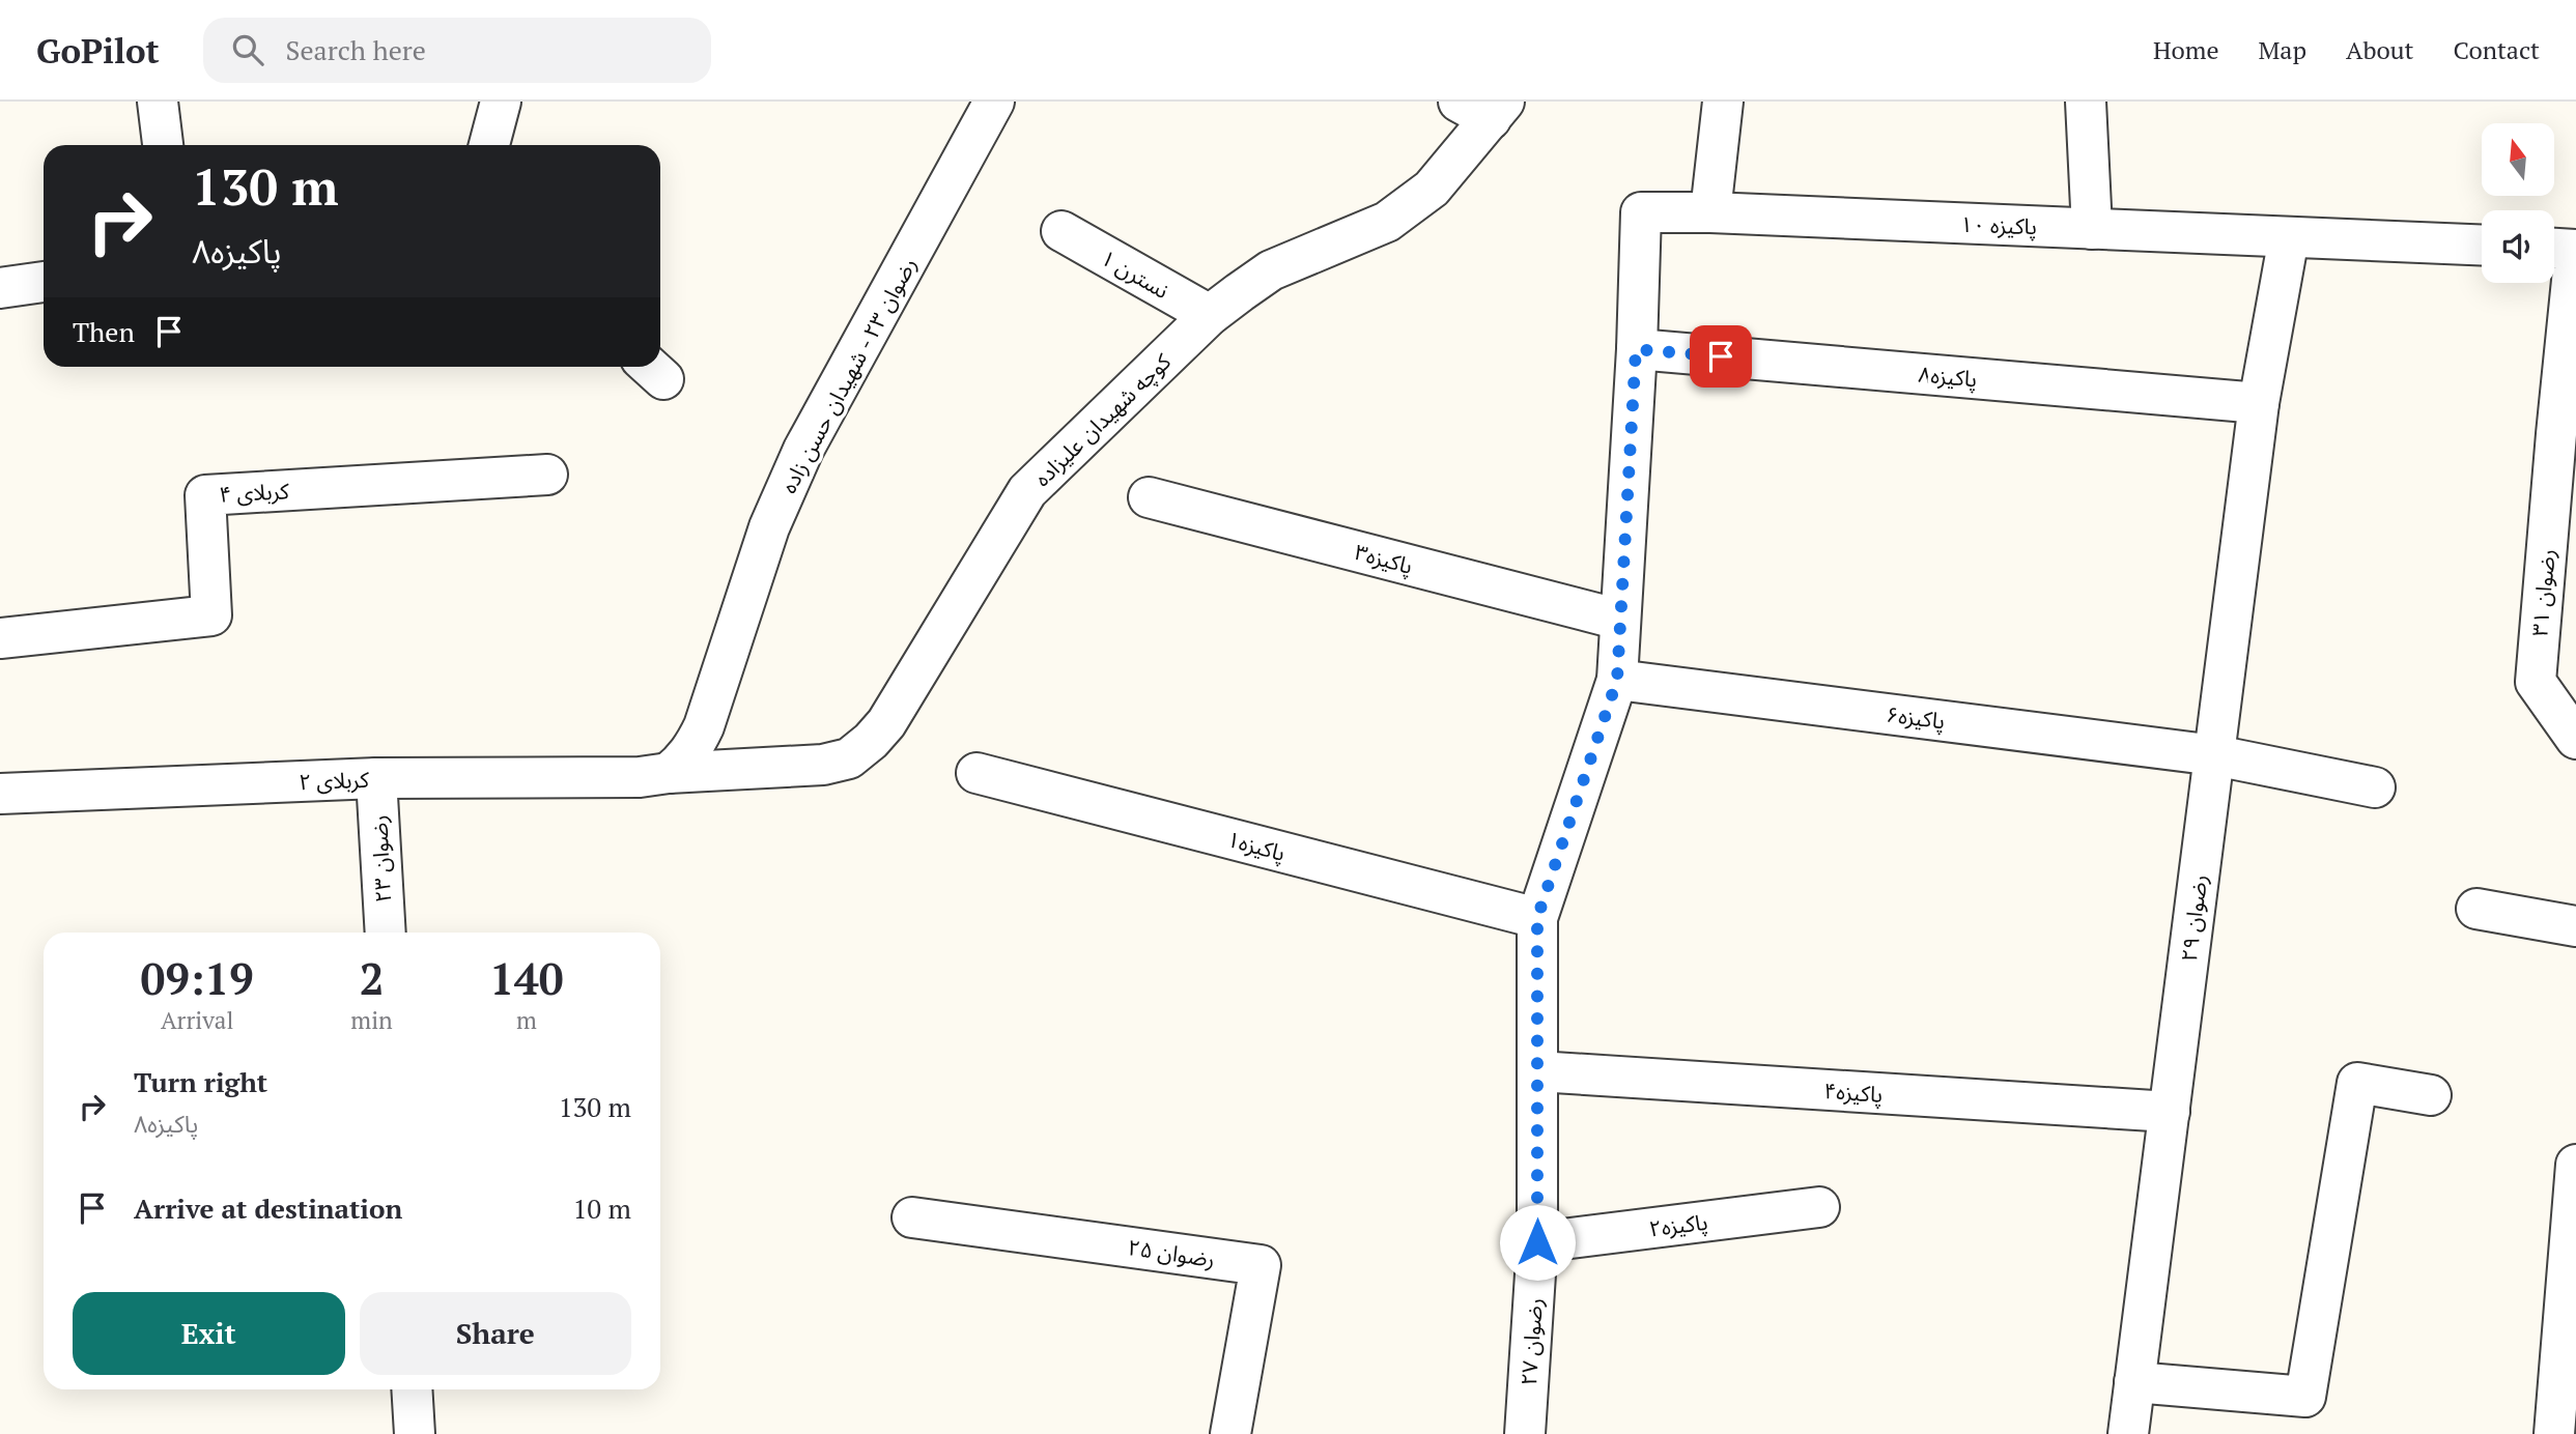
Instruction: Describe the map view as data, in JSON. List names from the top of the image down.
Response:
{
  "streets": {
    "street": [
      "پاکیزه ۱۰",
      "نسترن ۱",
      "رضوان ۲۳ - شهیدان حسن زاده",
      "پاکیزه۸",
      "کوچه شهیدان علیزاده",
      "کربلای ۴",
      "پاکیزه۳",
      "رضوان ۳۱",
      "پاکیزه۶",
      "کربلای ۲",
      "پاکیزه۱",
      "رضوان ۲۳",
      "رضوان ۲۹",
      "پاکیزه۴",
      "پاکیزه۲",
      "رضوان ۲۵",
      "رضوان ۲۷"
    ]
  },
  "crossings": [
    ["پاکیزه ۱۰", "پاکیزه۸"],
    ["پاکیزه ۱۰", "رضوان ۲۹"],
    ["پاکیزه ۱۰", "رضوان ۲۷"],
    ["نسترن ۱", "کوچه شهیدان علیزاده"],
    ["رضوان ۲۳ - شهیدان حسن زاده", "کوچه شهیدان علیزاده"],
    ["رضوان ۲۳ - شهیدان حسن زاده", "کربلای ۲"],
    ["پاکیزه۸", "رضوان ۲۹"],
    ["پاکیزه۸", "رضوان ۲۷"],
    ["کوچه شهیدان علیزاده", "کربلای ۲"],
    ["پاکیزه۳", "رضوان ۲۷"],
    ["پاکیزه۶", "رضوان ۲۹"],
    ["پاکیزه۶", "رضوان ۲۷"],
    ["کربلای ۲", "رضوان ۲۳"],
    ["پاکیزه۱", "رضوان ۲۷"],
    ["رضوان ۲۹", "پاکیزه۴"],
    ["پاکیزه۴", "رضوان ۲۷"],
    ["پاکیزه۲", "رضوان ۲۷"]
  ],
  "north": "top",
  "page": {
    "header": "GoPilot",
    "search": "Search here",
    "nav": [
      "Home",
      "Map",
      "About",
      "Contact"
    ],
    "turn": ["130 m", "پاکیزه۸"],
    "then": "Then",
    "eta": [
      "09:19",
      "Arrival",
      "2",
      "min",
      "140",
      "m"
    ],
    "list": [
      {
        "name": "Turn right",
        "note": "پاکیزه۸",
        "value": "130 m"
      },
      {
        "name": "Arrive at destination",
        "value": "10 m"
      }
    ],
    "buttons": ["Exit", "Share"]
  }
}
